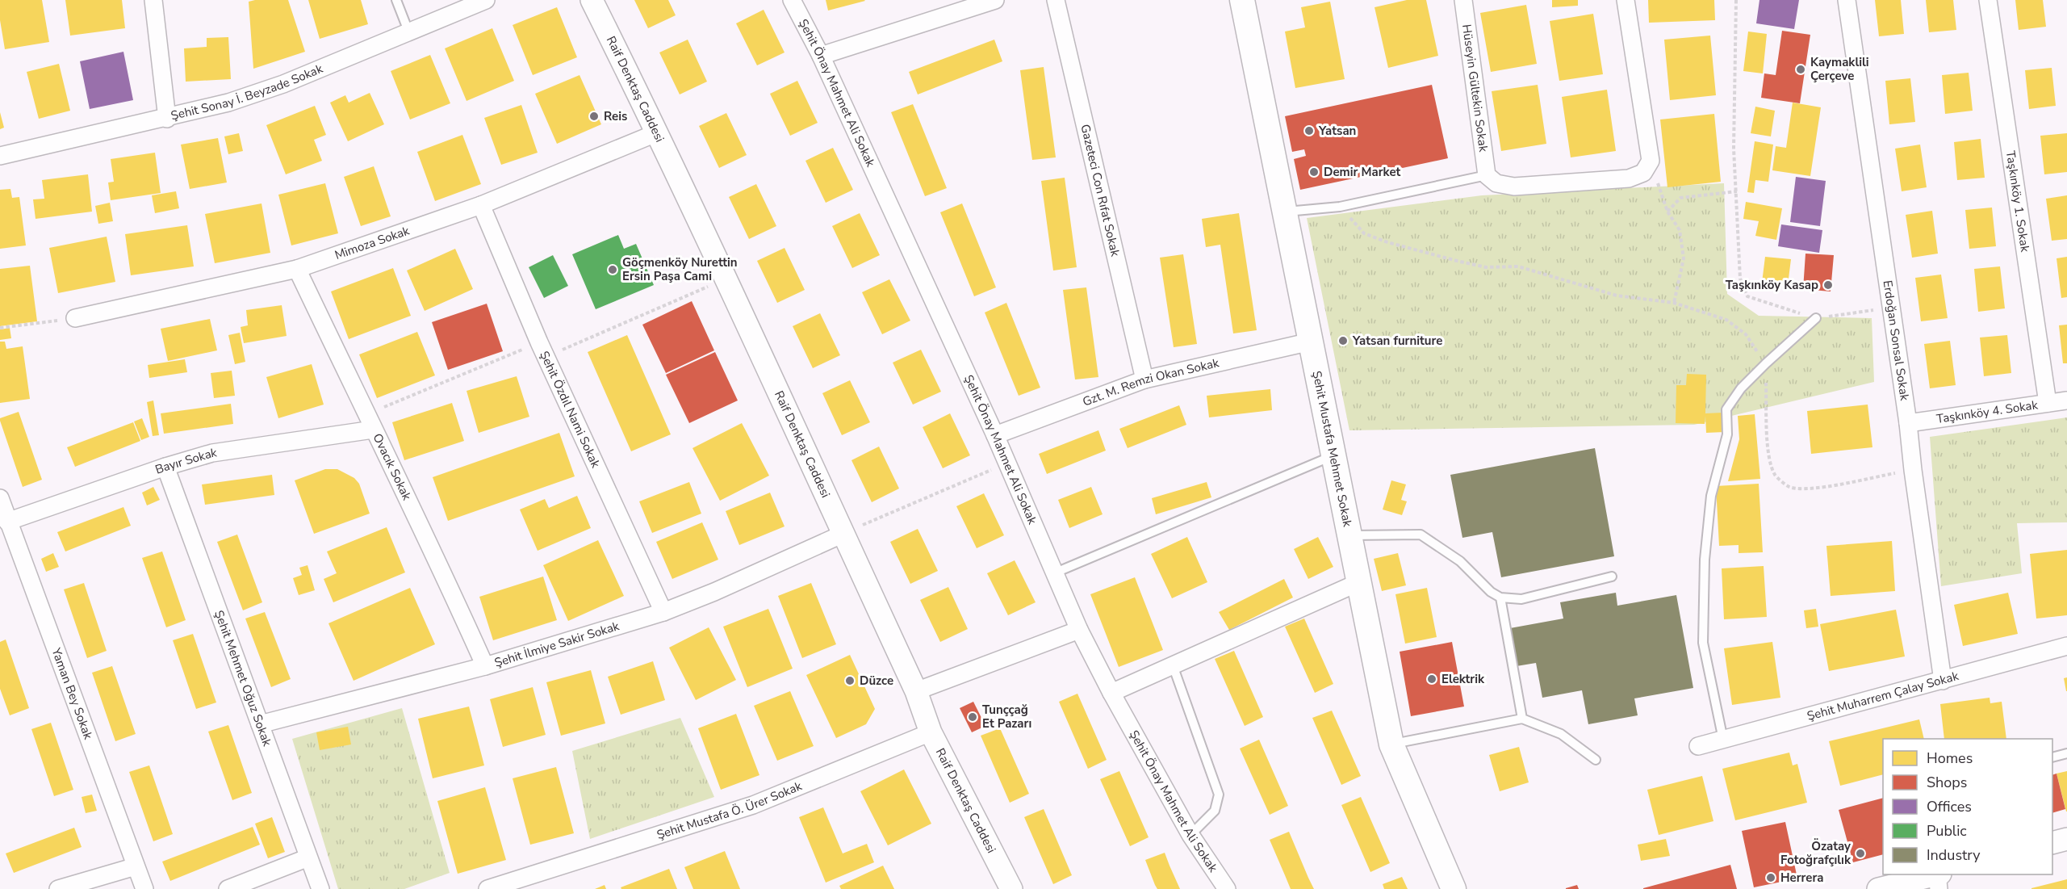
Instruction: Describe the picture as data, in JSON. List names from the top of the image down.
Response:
{
  "streets": {
    "main road": ["Şehit Mustafa Mehmet Sokak"],
    "street": [
      "Hüseyin Gültekin Sokak",
      "Raif Denktaş Caddesi",
      "Şehit Sonay İ. Beyzade Sokak",
      "Şehit Önay Mahmet Ali Sokak",
      "Gazeteci Con Rıfat Sokak",
      "Taşkınköy 1. Sokak",
      "Mimoza Sokak",
      "Erdoğan Sonsal Sokak",
      "Gzt. M. Remzi Okan Sokak",
      "Şehit Özdıl Nami Sokak",
      "Taşkınköy 4. Sokak",
      "Bayır Sokak",
      "Ovacık Sokak",
      "Şehit İlmiye Sakir Sokak",
      "Şehit Mehmet Oğuz Sokak",
      "Yaman Bey Sokak",
      "Şehit Muharrem Çalay Sokak",
      "Şehit Mustafa Ö. Ürer Sokak"
    ]
  },
  "crossings": [
    ["Raif Denktaş Caddesi", "Mimoza Sokak"],
    ["Raif Denktaş Caddesi", "Şehit İlmiye Sakir Sokak"],
    ["Raif Denktaş Caddesi", "Şehit Mustafa Ö. Ürer Sokak"],
    ["Şehit Önay Mahmet Ali Sokak", "Gzt. M. Remzi Okan Sokak"],
    ["Gazeteci Con Rıfat Sokak", "Gzt. M. Remzi Okan Sokak"],
    ["Taşkınköy 1. Sokak", "Taşkınköy 4. Sokak"],
    ["Mimoza Sokak", "Şehit Özdıl Nami Sokak"],
    ["Mimoza Sokak", "Ovacık Sokak"],
    ["Erdoğan Sonsal Sokak", "Taşkınköy 4. Sokak"],
    ["Erdoğan Sonsal Sokak", "Şehit Muharrem Çalay Sokak"],
    ["Gzt. M. Remzi Okan Sokak", "Şehit Mustafa Mehmet Sokak"],
    ["Şehit Özdıl Nami Sokak", "Şehit İlmiye Sakir Sokak"],
    ["Bayır Sokak", "Ovacık Sokak"],
    ["Bayır Sokak", "Şehit Mehmet Oğuz Sokak"],
    ["Bayır Sokak", "Yaman Bey Sokak"],
    ["Ovacık Sokak", "Şehit İlmiye Sakir Sokak"],
    ["Şehit İlmiye Sakir Sokak", "Şehit Mehmet Oğuz Sokak"]
  ],
  "places": [
    "Kaymaklili Çerçeve",
    "Reis",
    "Yatsan",
    "Demir Market",
    "Göçmenköy Nurettin Ersin Paşa Cami",
    "Taşkınköy Kasap",
    "Yatsan furniture",
    "Elektrik",
    "Düzce",
    "Tunççağ Et Pazarı",
    "Özatay Fotoğrafçılık",
    "Herrera"
  ],
  "legend": [
    "Homes",
    "Shops",
    "Offices",
    "Public",
    "Industry"
  ]
}
